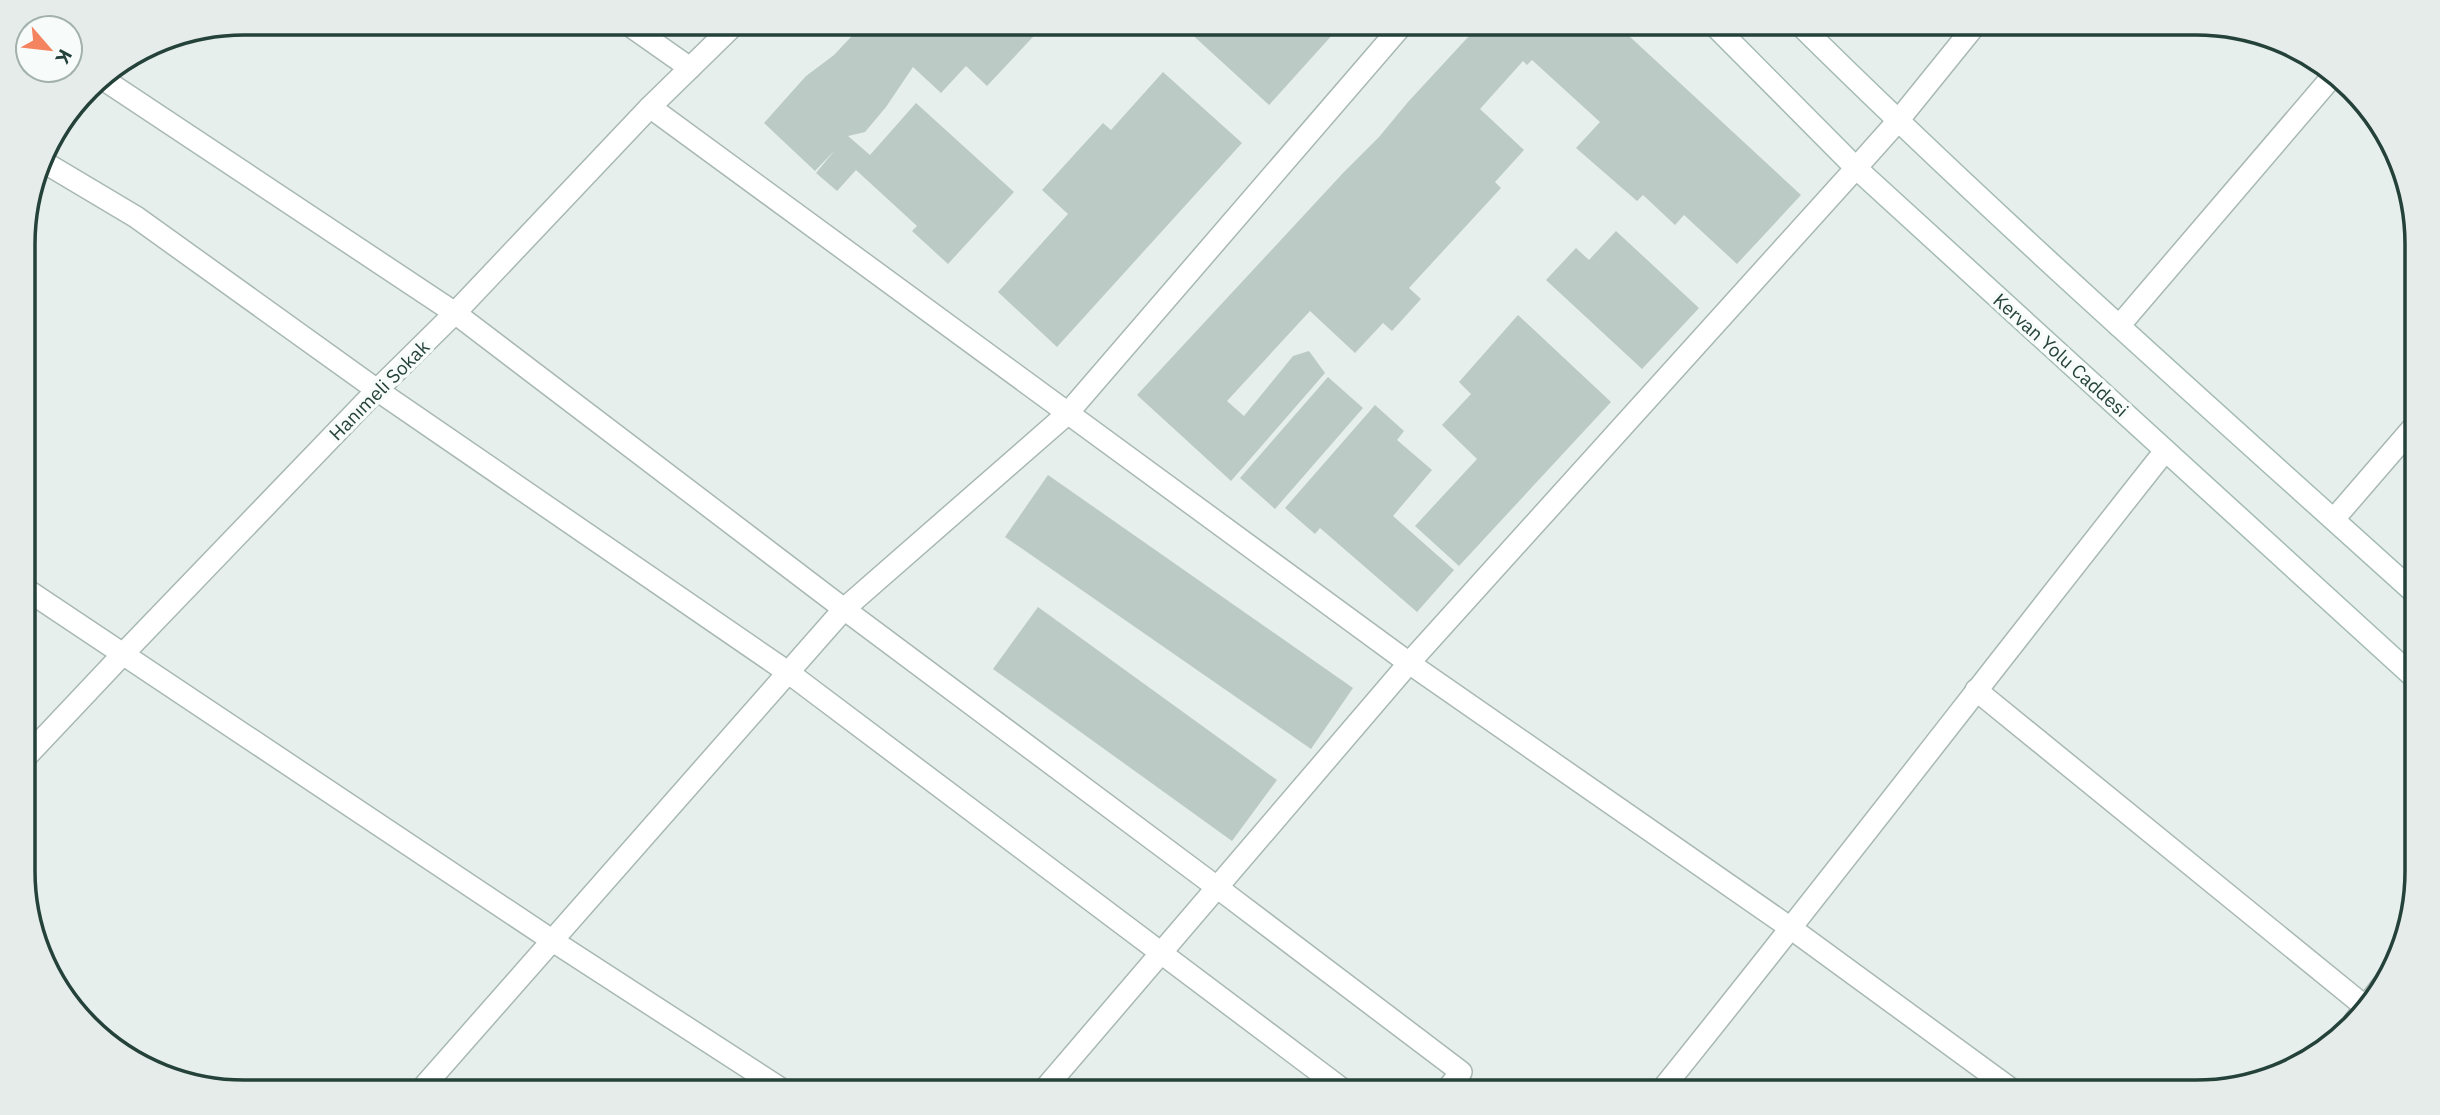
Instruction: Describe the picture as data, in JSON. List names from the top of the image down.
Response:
{
  "streets": {
    "street": ["Kervan Yolu Caddesi", "Hanımeli Sokak"]
  },
  "north": "bottom right"
}
